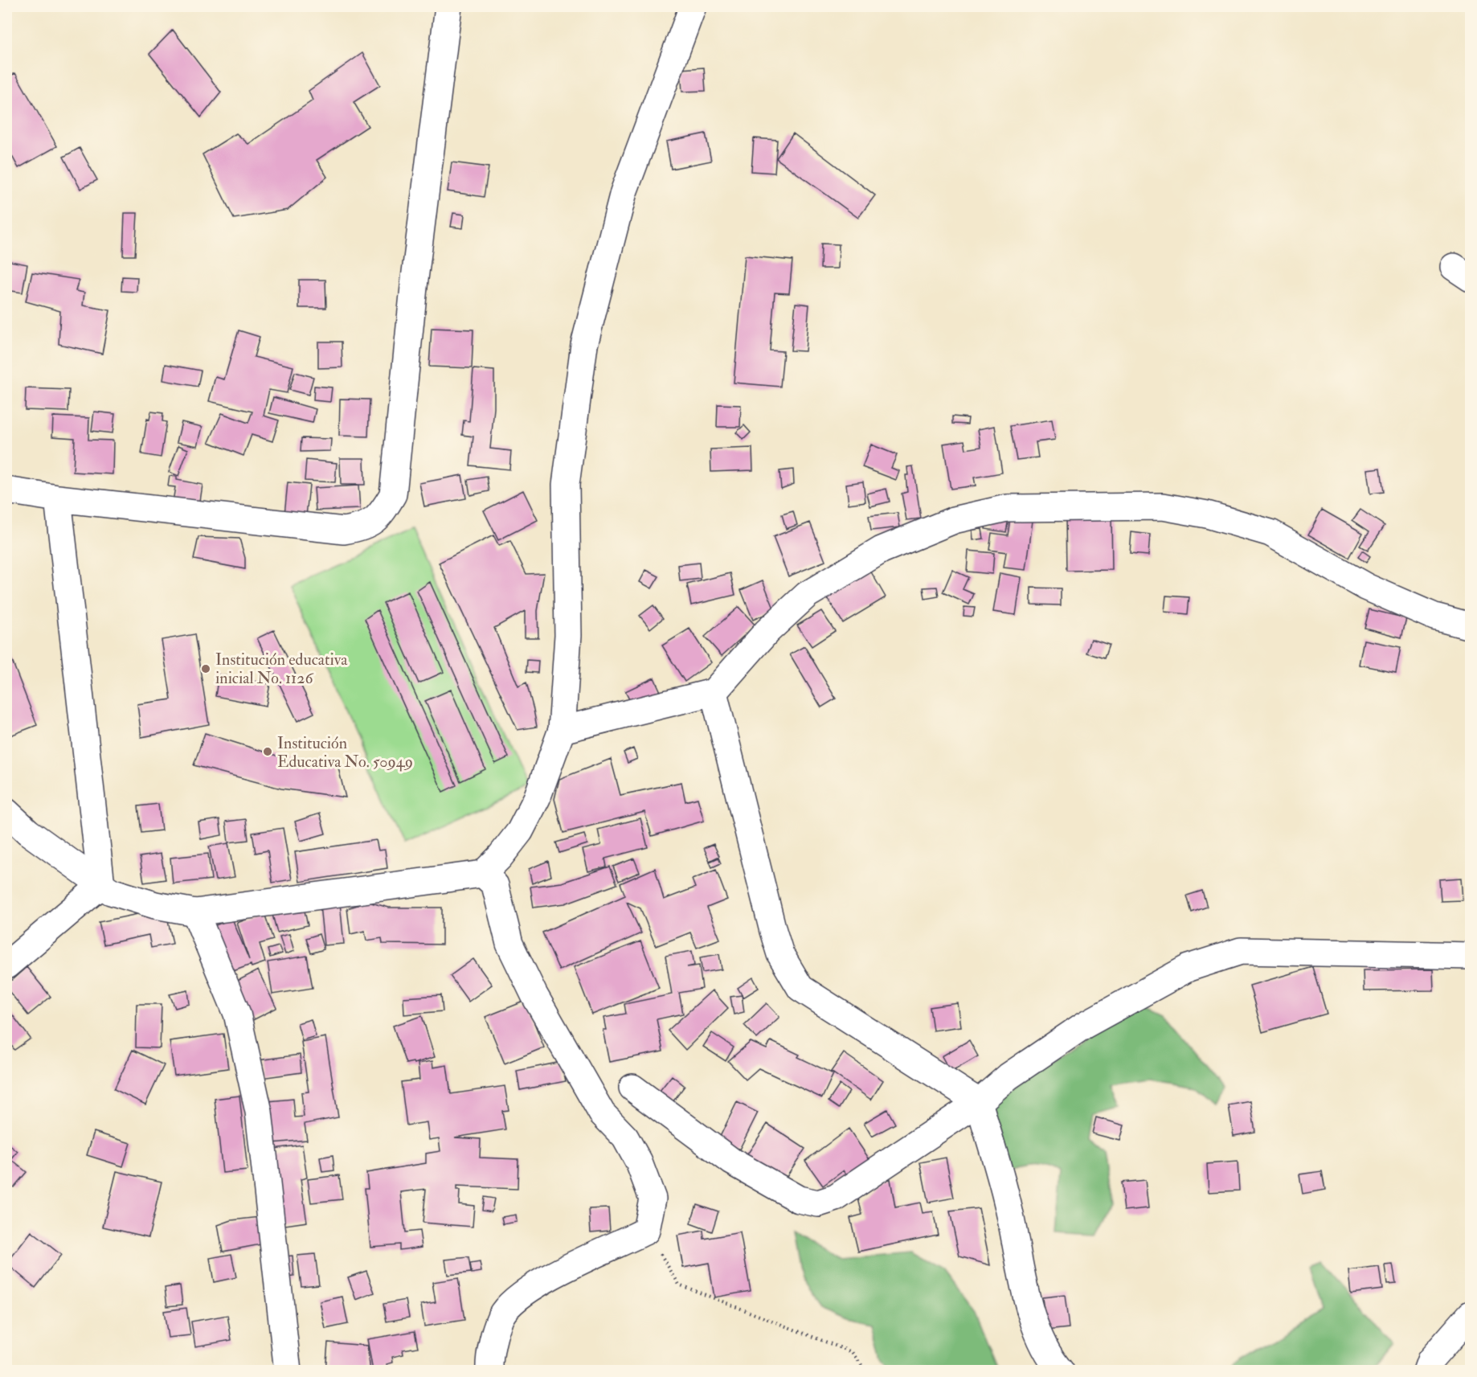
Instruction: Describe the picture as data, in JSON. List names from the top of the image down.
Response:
{
  "places": ["Institución educativa inicial No. 1126", "Institución Educativa No. 50949"]
}
